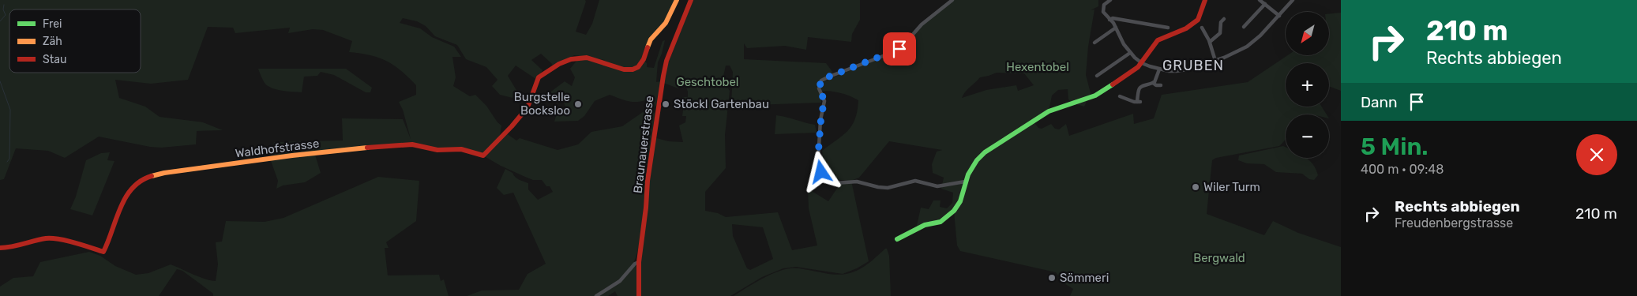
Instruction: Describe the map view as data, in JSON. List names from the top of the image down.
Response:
{
  "streets": {
    "street": ["Braunauerstrasse", "Waldhofstrasse"]
  },
  "districts": ["GRUBEN"],
  "parks": ["Hexentobel", "Geschtobel", "Bergwald"],
  "places": [
    "Burgstelle Bocksloo",
    "Stöckl Gartenbau",
    "Wiler Turm",
    "Sömmeri"
  ],
  "legend": ["Frei", "Zäh", "Stau"],
  "north": "bottom left",
  "page": {
    "turn": ["210 m", "Rechts abbiegen"],
    "map_buttons": ["+", "−"],
    "then": "Dann",
    "heading": ["5 Min.", "400 m · 09:48"],
    "list": [
      {
        "name": "Rechts abbiegen",
        "note": "Freudenbergstrasse",
        "value": "210 m"
      }
    ]
  }
}
